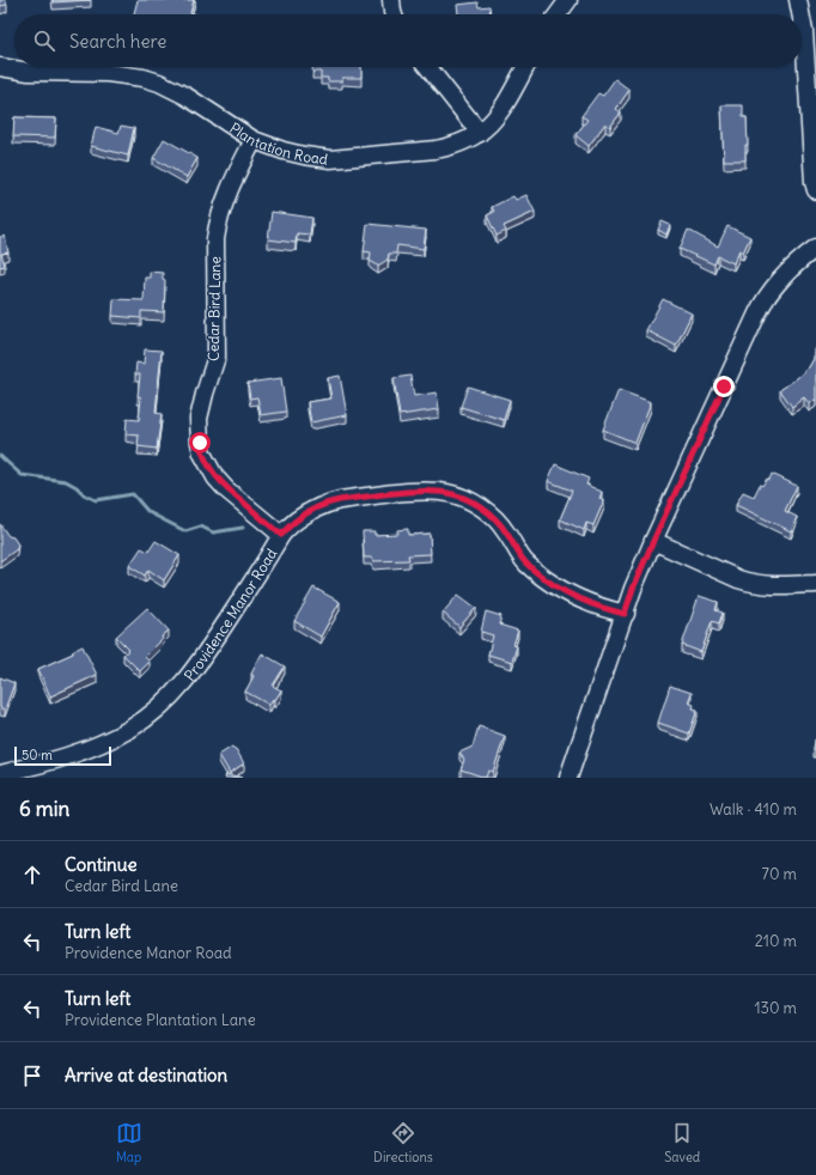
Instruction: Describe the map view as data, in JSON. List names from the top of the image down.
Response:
{
  "streets": {
    "street": ["Plantation Road", "Cedar Bird Lane", "Providence Manor Road"]
  },
  "crossings": [
    ["Plantation Road", "Cedar Bird Lane"],
    ["Cedar Bird Lane", "Providence Manor Road"]
  ],
  "scale_bar": "50 m",
  "page": {
    "search": "Search here",
    "scale": "50 m",
    "heading": ["6 min", "Walk · 410 m"],
    "list": [
      ["Continue", "Cedar Bird Lane", "70 m"],
      ["Turn left", "Providence Manor Road", "210 m"],
      ["Turn left", "Providence Plantation Lane", "130 m"],
      "Arrive at destination"
    ],
    "nav": ["Map", "Directions", "Saved"]
  }
}
